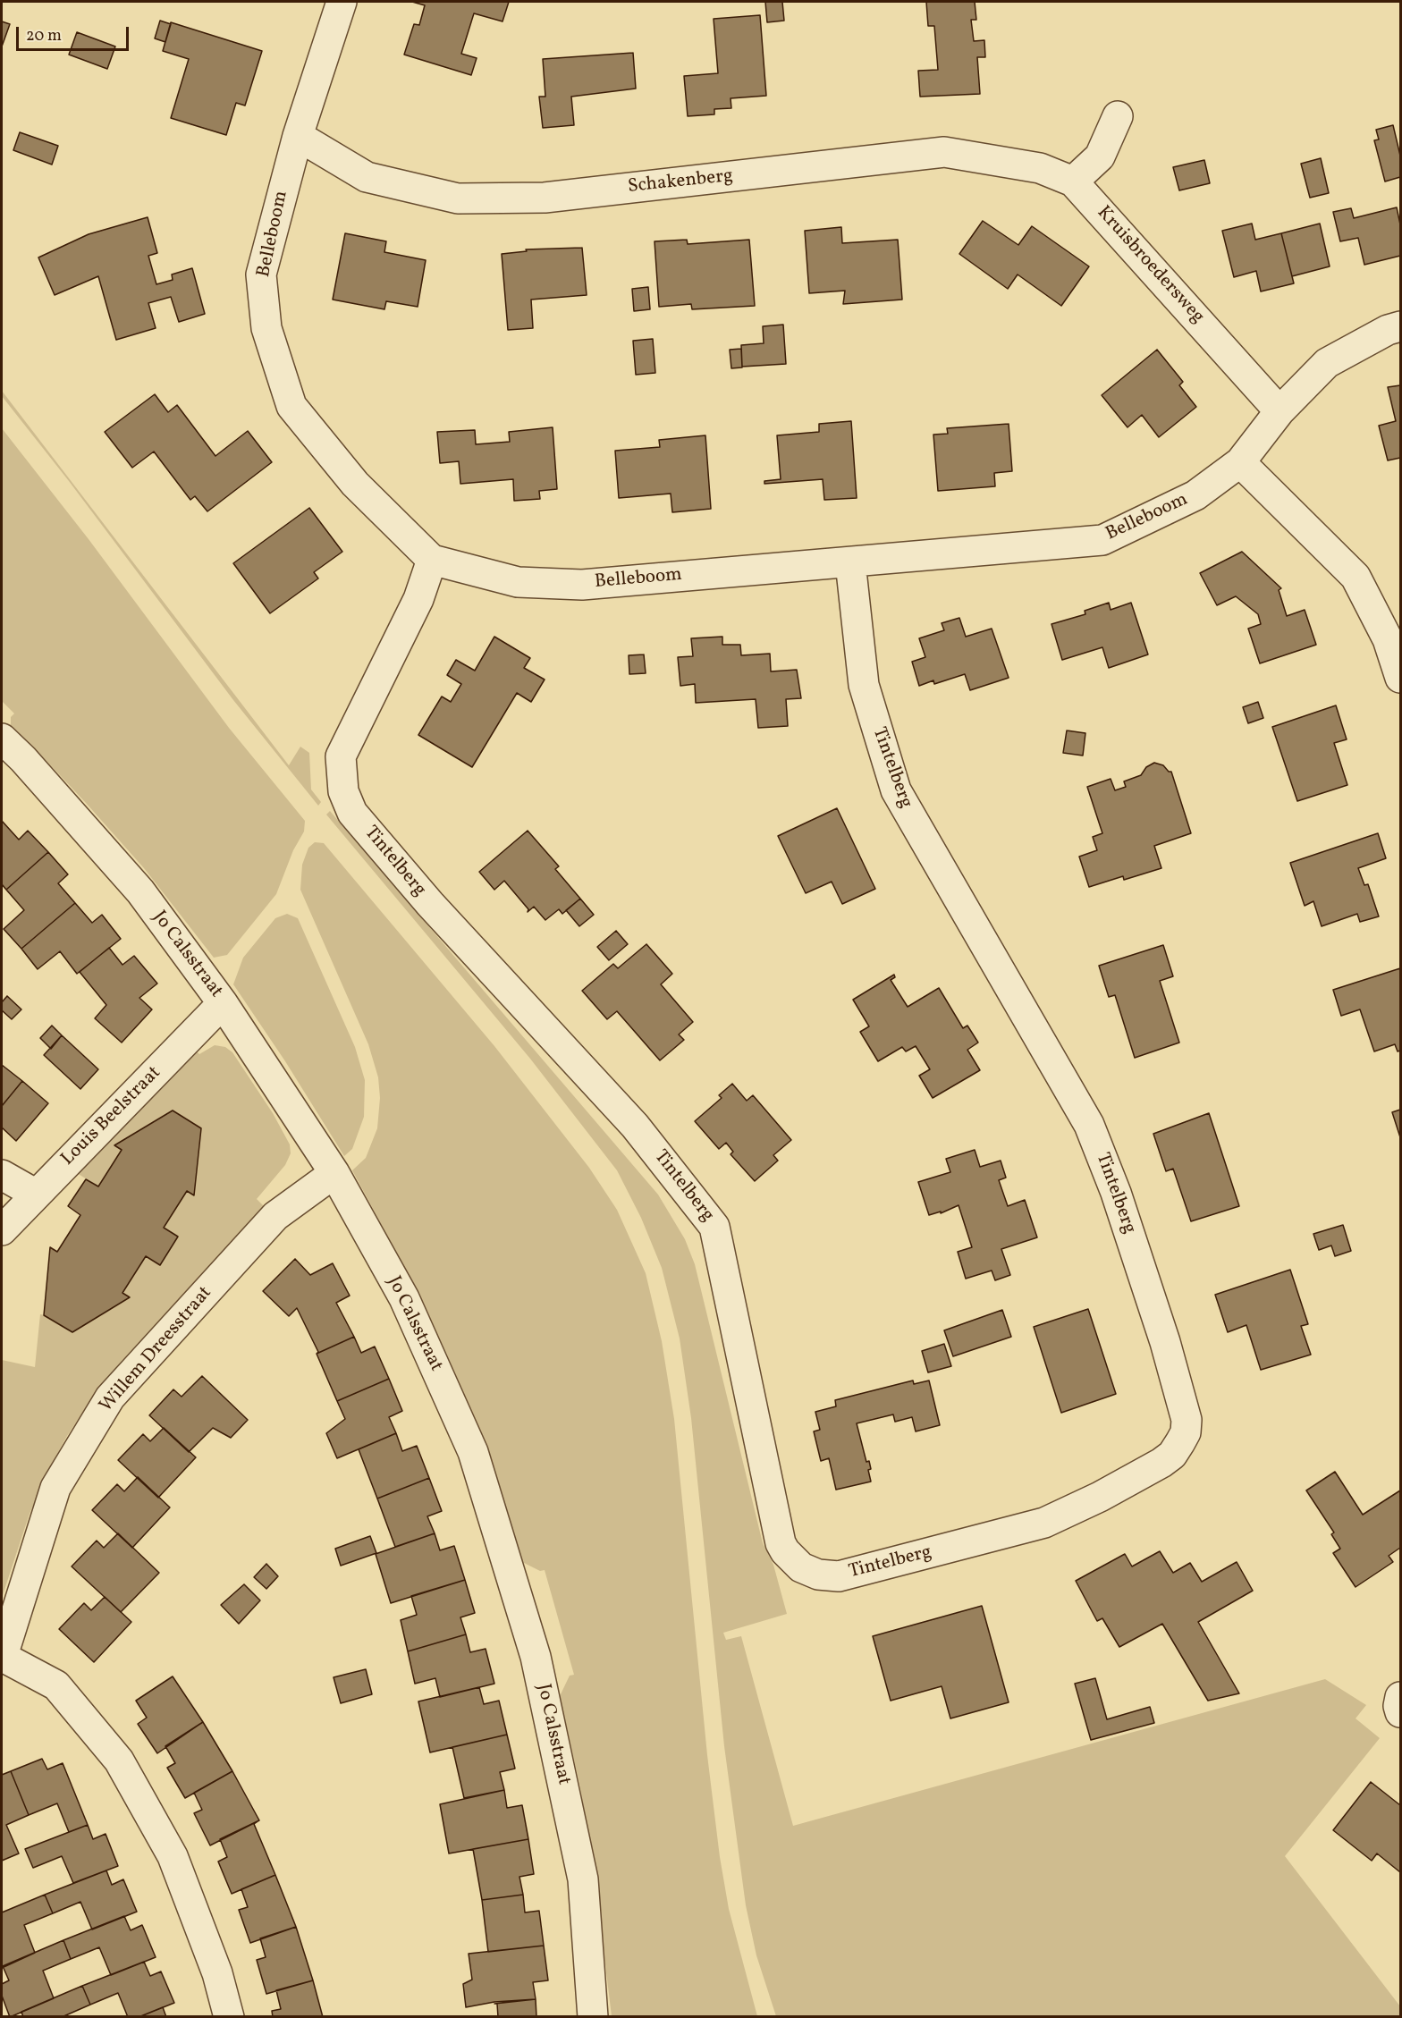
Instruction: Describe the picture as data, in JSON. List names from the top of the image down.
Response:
{
  "streets": {
    "street": [
      "Schakenberg",
      "Belleboom",
      "Kruisbroedersweg",
      "Tintelberg",
      "Jo Calsstraat",
      "Louis Beelstraat",
      "Willem Dreesstraat"
    ]
  },
  "crossings": [
    ["Schakenberg", "Belleboom"],
    ["Schakenberg", "Kruisbroedersweg"],
    ["Belleboom", "Kruisbroedersweg"],
    ["Belleboom", "Tintelberg"],
    ["Jo Calsstraat", "Louis Beelstraat"],
    ["Jo Calsstraat", "Willem Dreesstraat"]
  ],
  "scale_bar": "20 m"
}
